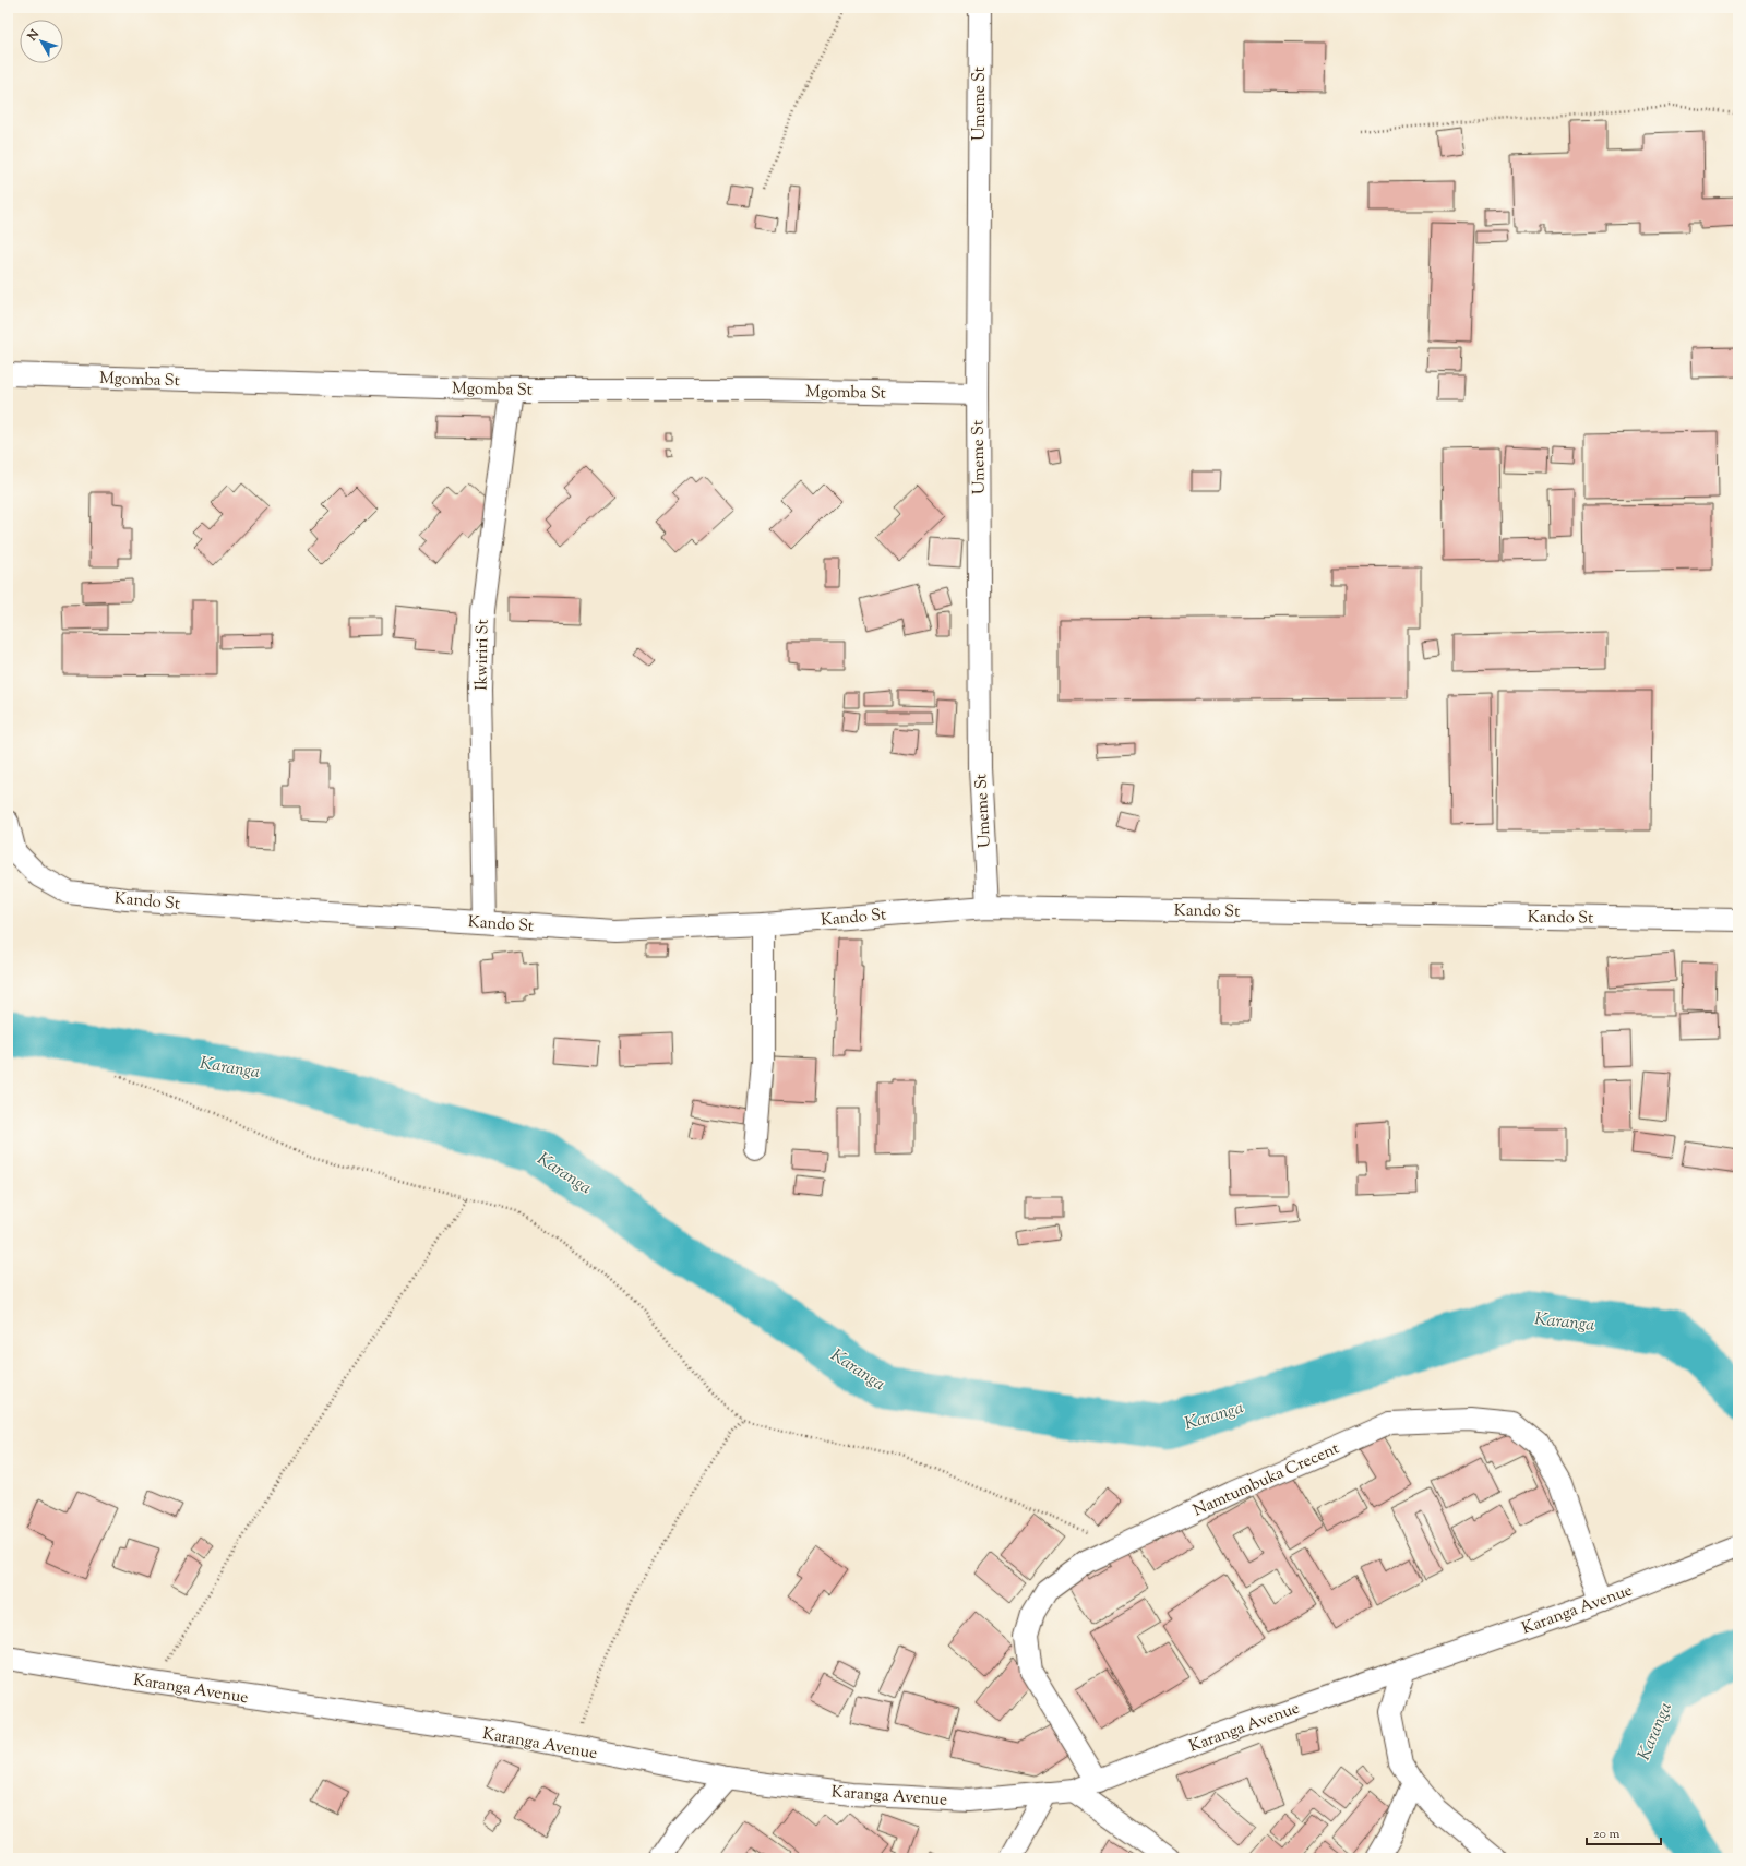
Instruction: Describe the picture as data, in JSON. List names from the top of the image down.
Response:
{
  "streets": {
    "street": [
      "Umeme St",
      "Mgomba St",
      "Ikwiriri St",
      "Kando St",
      "Namtumbuka Crecent",
      "Karanga Avenue"
    ]
  },
  "crossings": [
    ["Umeme St", "Mgomba St"],
    ["Umeme St", "Kando St"],
    ["Mgomba St", "Ikwiriri St"],
    ["Ikwiriri St", "Kando St"],
    ["Namtumbuka Crecent", "Karanga Avenue"]
  ],
  "water": ["Karanga"],
  "scale_bar": "20 m",
  "north": "top left"
}
